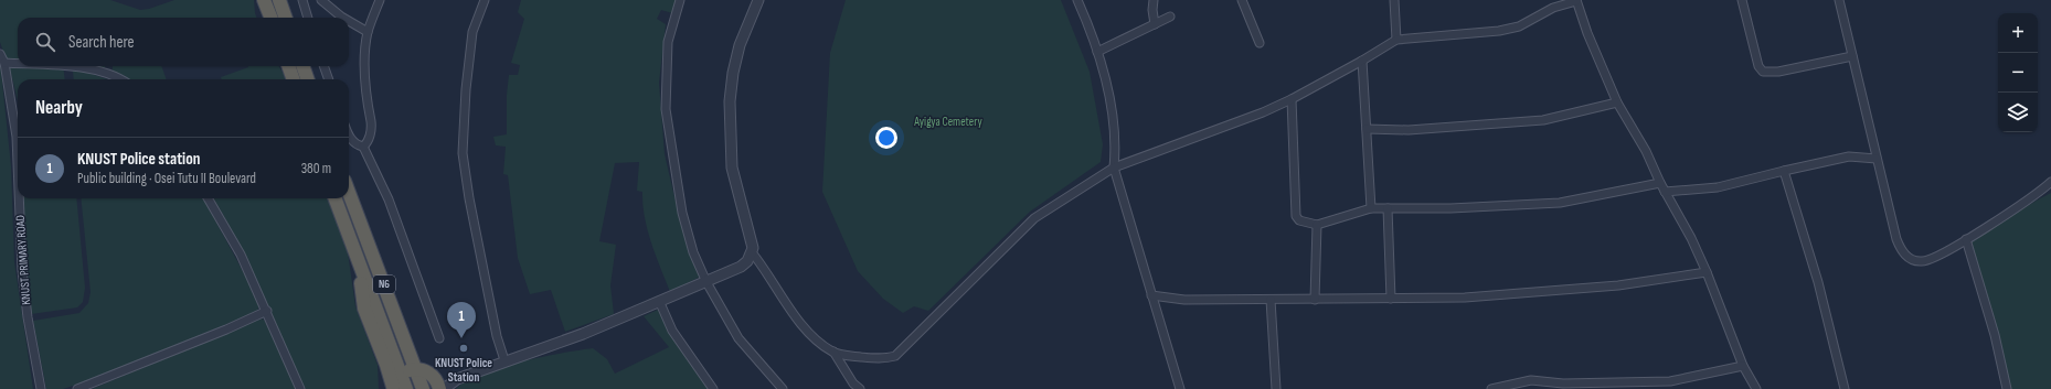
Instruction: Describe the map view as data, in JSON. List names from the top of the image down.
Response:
{
  "streets": {
    "highway": ["N6"],
    "street": ["KNUST PRIMARY ROAD"]
  },
  "parks": ["Ayigya Cemetery"],
  "places": ["KNUST Police Station"],
  "page": {
    "map_buttons": ["+", "−"],
    "search": "Search here",
    "heading": "Nearby",
    "list": [
      {
        "mark": "1",
        "name": "KNUST Police station",
        "note": "Public building · Osei Tutu II Boulevard",
        "value": "380 m"
      }
    ],
    "pins": "1"
  }
}
